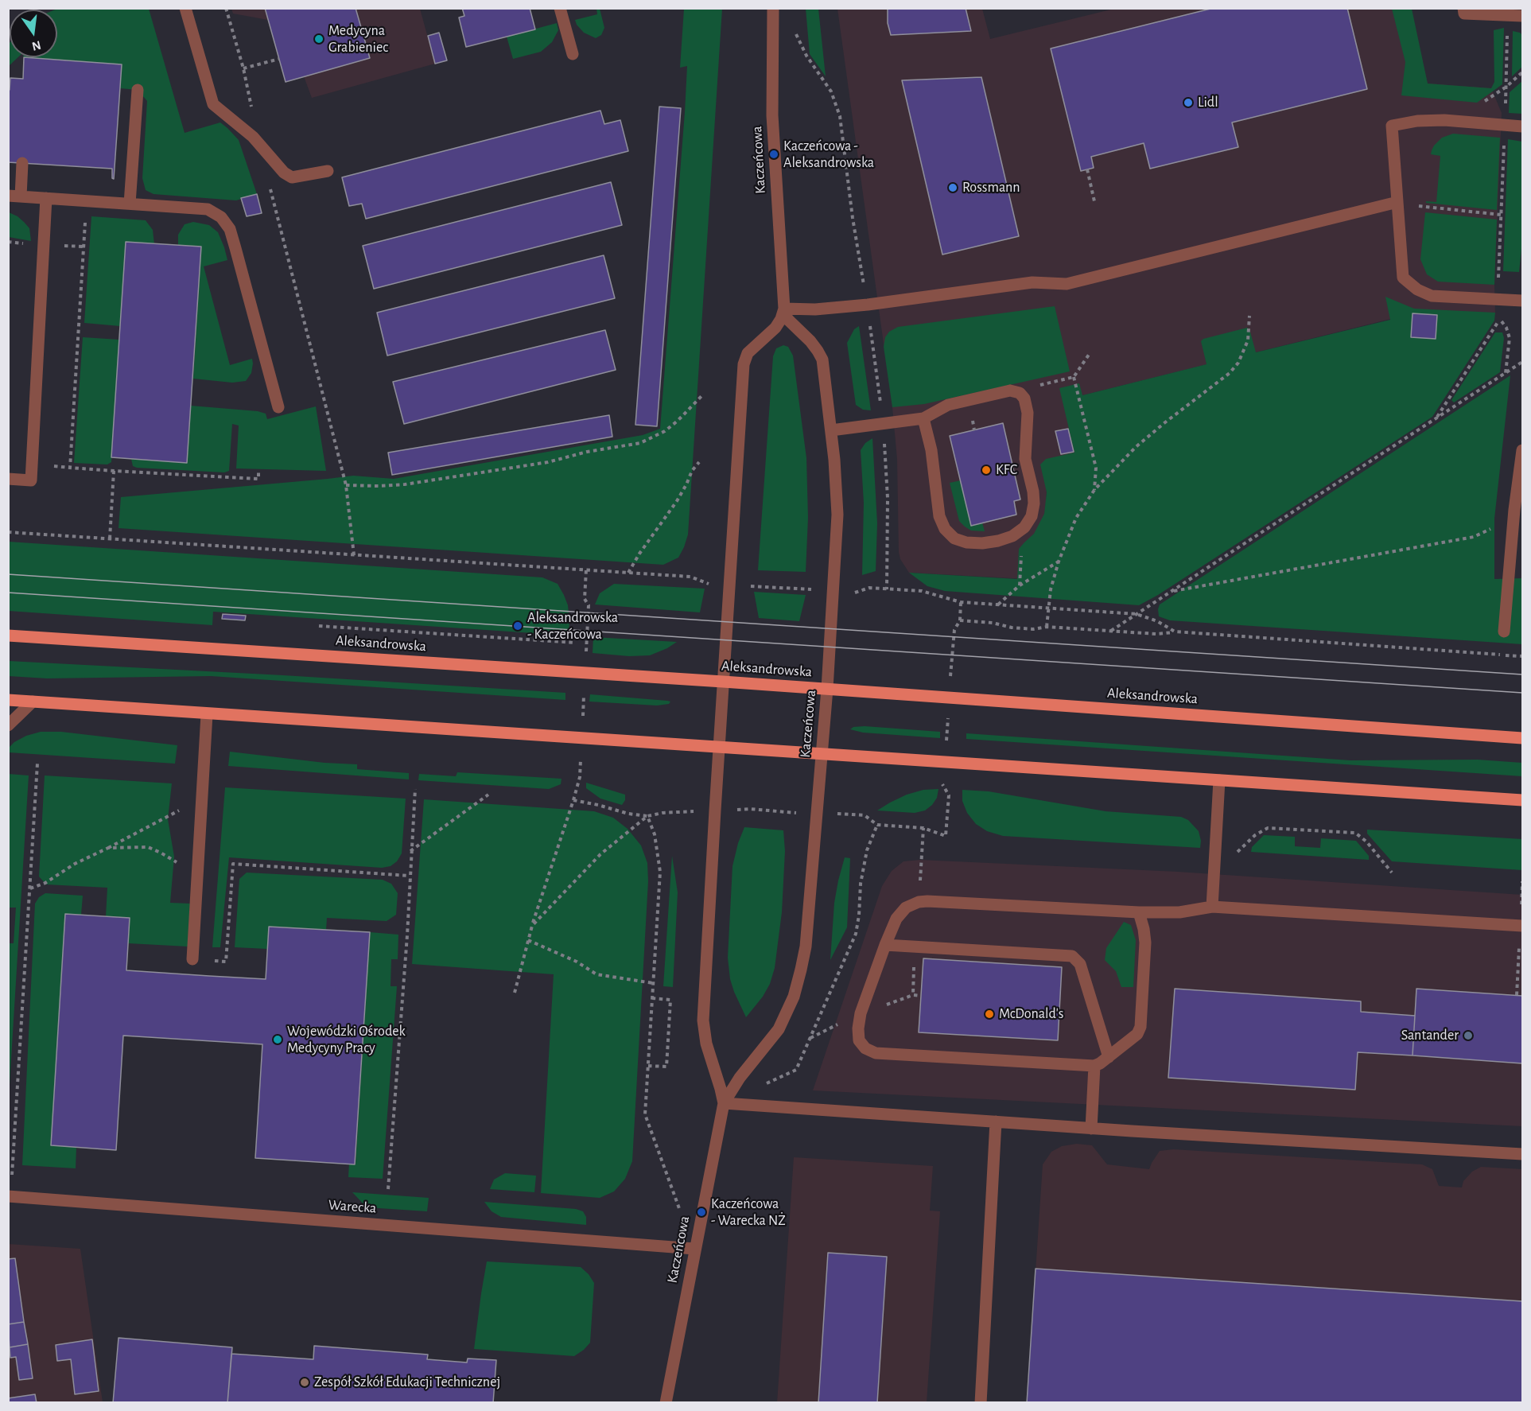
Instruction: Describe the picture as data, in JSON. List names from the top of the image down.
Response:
{
  "streets": {
    "main road": ["Aleksandrowska"],
    "street": ["Kaczeńcowa", "Warecka"]
  },
  "crossings": [
    ["Kaczeńcowa", "Aleksandrowska"],
    ["Kaczeńcowa", "Warecka"]
  ],
  "places": [
    "Medycyna Grabieniec",
    "Lidl",
    "Kaczeńcowa - Aleksandrowska",
    "Rossmann",
    "KFC",
    "Aleksandrowska - Kaczeńcowa",
    "McDonald's",
    "Santander",
    "Wojewódzki Ośrodek Medycyny Pracy",
    "Kaczeńcowa - Warecka NŻ",
    "Zespół Szkół Edukacji Technicznej"
  ],
  "north": "bottom"
}
